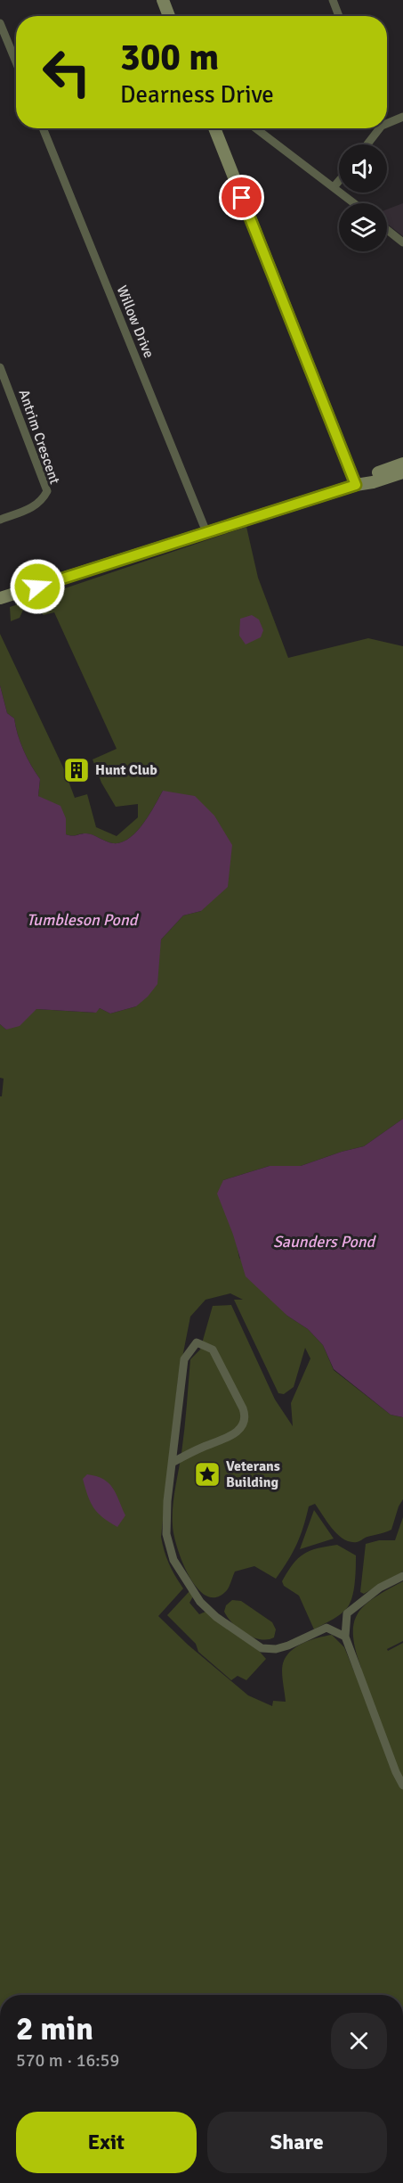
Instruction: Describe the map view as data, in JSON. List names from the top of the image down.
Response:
{
  "streets": {
    "street": ["Willow Drive", "Antrim Crescent"]
  },
  "water": ["Tumbleson Pond", "Saunders Pond"],
  "places": {
    "building": ["Hunt Club"],
    "place": ["Veterans Building"]
  },
  "page": {
    "turn": ["300 m", "Dearness Drive"],
    "heading": ["2 min", "570 m · 16:59"],
    "buttons": ["Exit", "Share"]
  }
}
